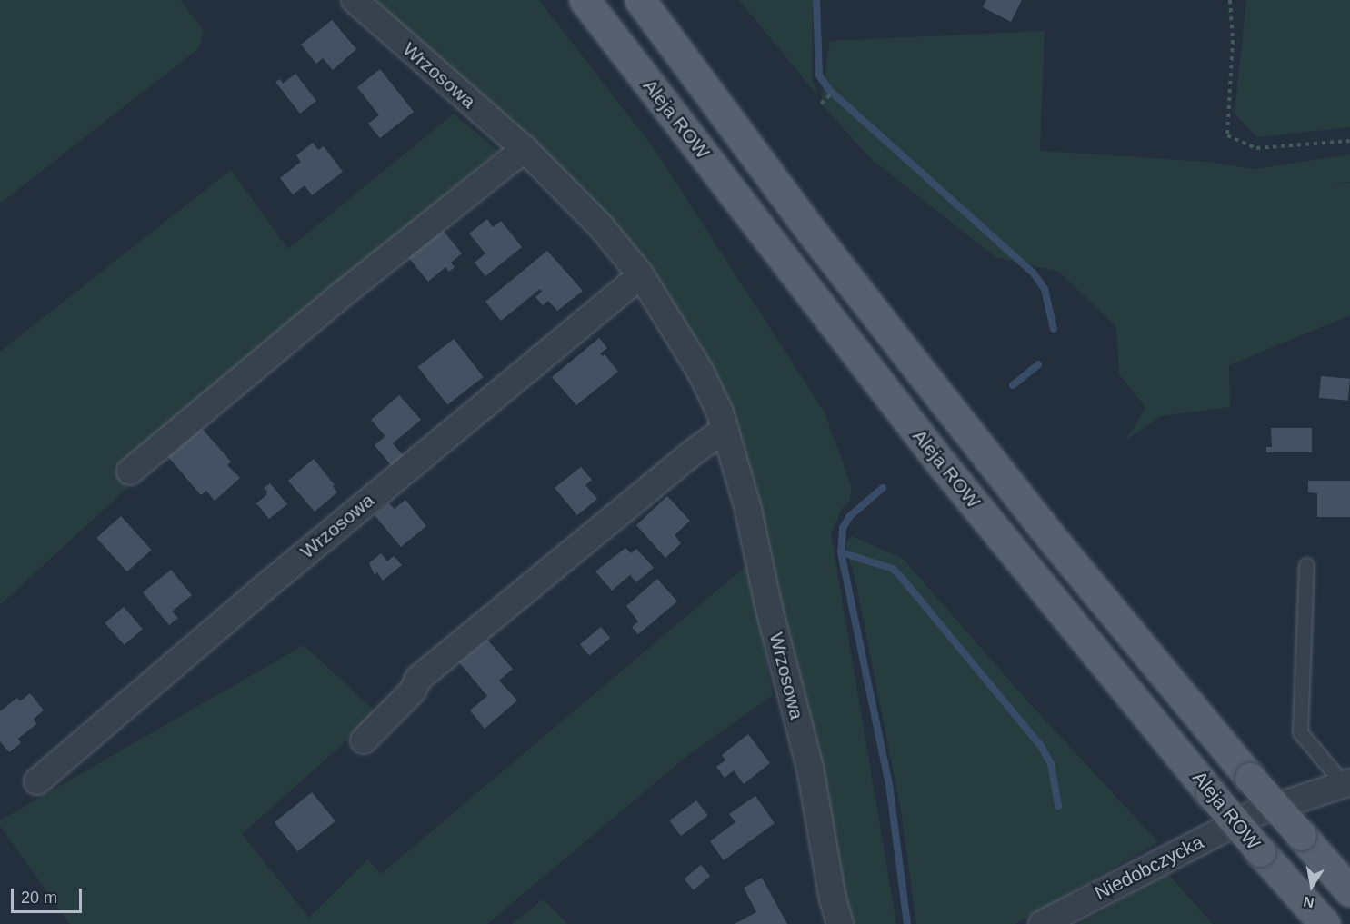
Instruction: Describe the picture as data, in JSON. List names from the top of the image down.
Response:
{
  "streets": {
    "main road": ["Aleja ROW"],
    "street": ["Wrzosowa", "Niedobczycka"]
  },
  "scale_bar": "20 m",
  "north": "bottom"
}
